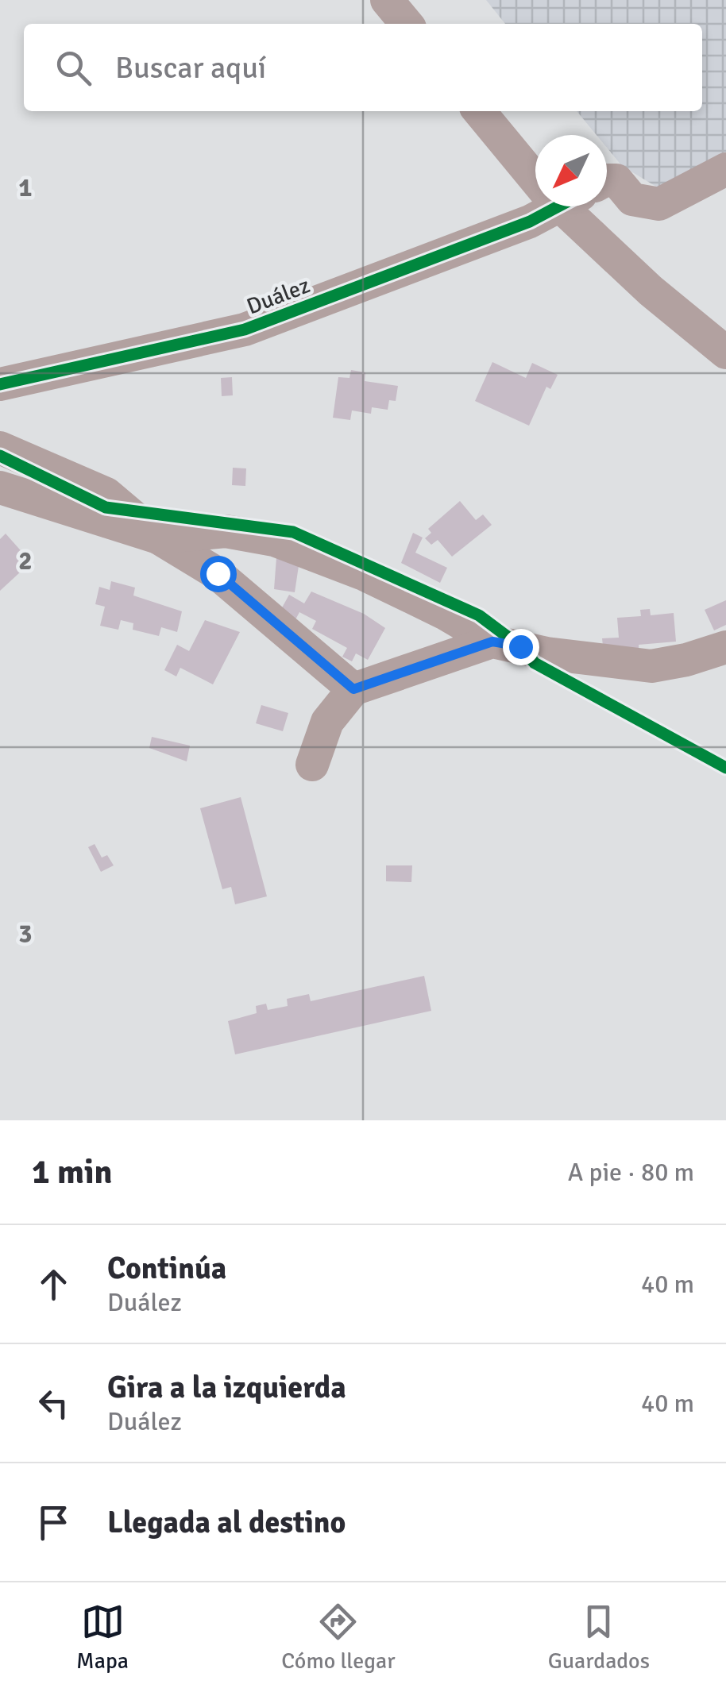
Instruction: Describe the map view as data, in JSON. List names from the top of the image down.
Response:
{
  "streets": {
    "street": ["Duález"]
  },
  "north": "bottom left",
  "page": {
    "search": "Buscar aquí",
    "heading": ["1 min", "A pie · 80 m"],
    "list": [
      ["Continúa", "Duález", "40 m"],
      ["Gira a la izquierda", "Duález", "40 m"],
      "Llegada al destino"
    ],
    "nav": ["Mapa", "Cómo llegar", "Guardados"]
  },
  "grid": {
    "rows": ["1", "2", "3"]
  }
}
